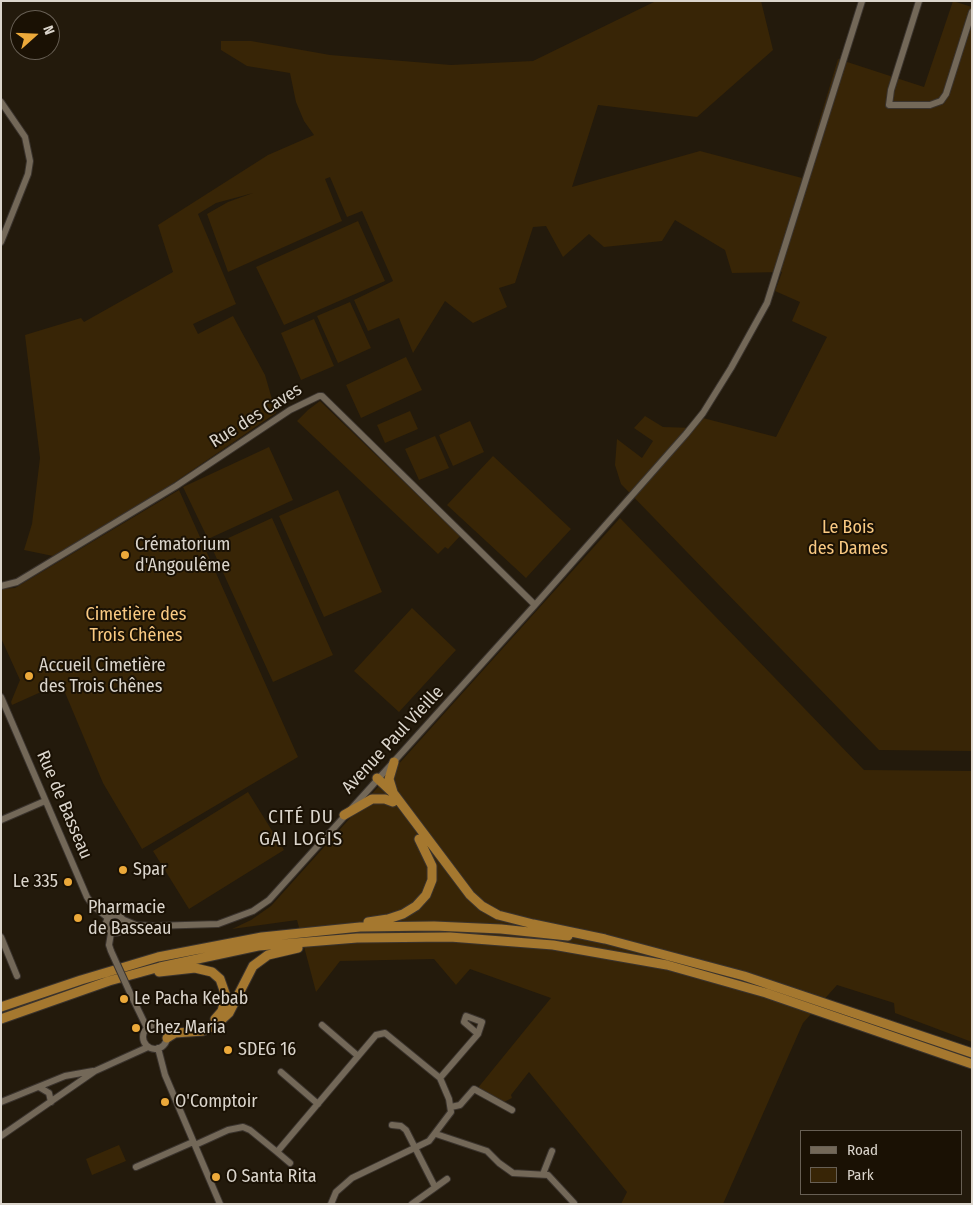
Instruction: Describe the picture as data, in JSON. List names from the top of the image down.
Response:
{
  "streets": {
    "street": ["Rue des Caves", "Avenue Paul Vieille", "Rue de Basseau"]
  },
  "crossings": [
    ["Rue des Caves", "Avenue Paul Vieille"],
    ["Avenue Paul Vieille", "Rue de Basseau"]
  ],
  "districts": ["CITÉ DU GAI LOGIS"],
  "parks": ["Le Bois des Dames", "Cimetière des Trois Chênes"],
  "places": [
    "Crématorium d'Angoulême",
    "Accueil Cimetière des Trois Chênes",
    "Spar",
    "Le 335",
    "Pharmacie de Basseau",
    "Le Pacha Kebab",
    "Chez Maria",
    "SDEG 16",
    "O'Comptoir",
    "O Santa Rita"
  ],
  "legend": ["Road", "Park"],
  "north": "right"
}
